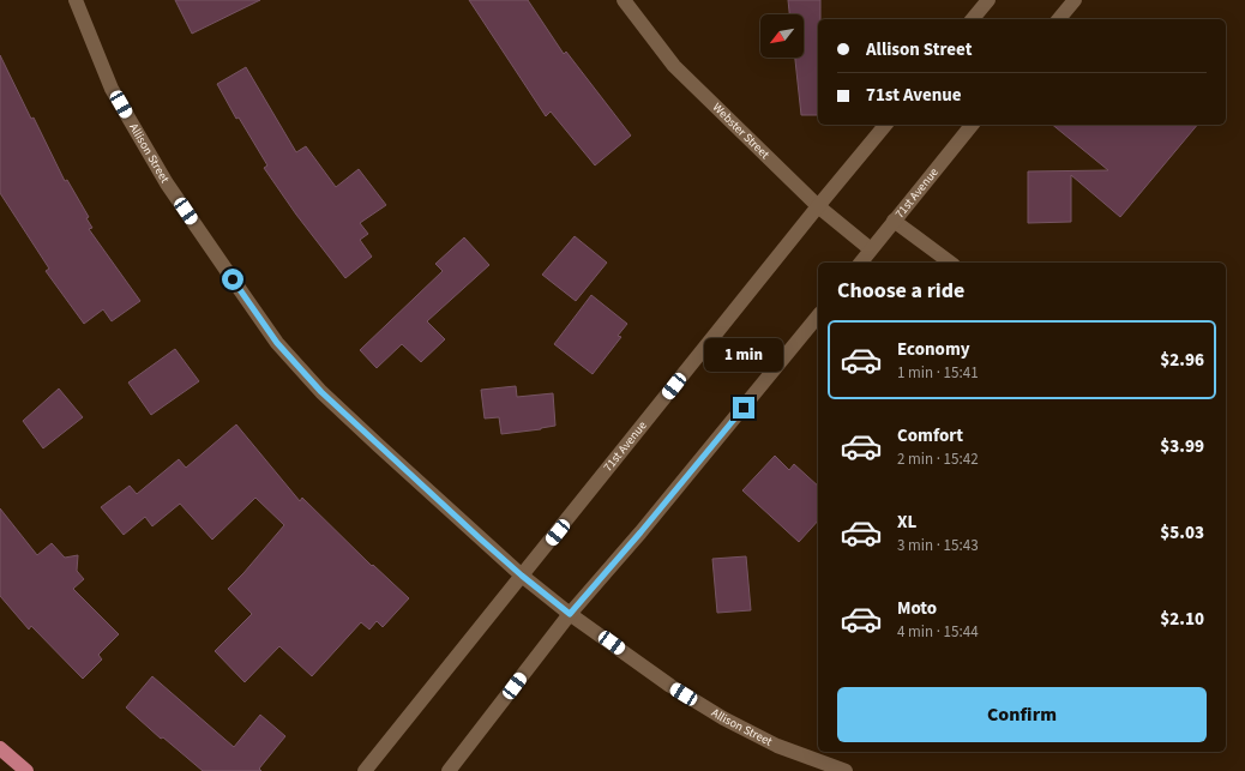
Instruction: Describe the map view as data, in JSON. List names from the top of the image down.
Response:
{
  "streets": {
    "street": ["Webster Street", "Allison Street", "71st Avenue"]
  },
  "crossings": [
    ["Webster Street", "71st Avenue"],
    ["Allison Street", "71st Avenue"]
  ],
  "north": "bottom left",
  "page": {
    "banner": ["Allison Street", "71st Avenue"],
    "heading": "Choose a ride",
    "list": [
      {
        "name": "Economy",
        "note": "1 min · 15:41",
        "value": "$2.96"
      },
      {
        "name": "Comfort",
        "note": "2 min · 15:42",
        "value": "$3.99"
      },
      {
        "name": "XL",
        "note": "3 min · 15:43",
        "value": "$5.03"
      },
      {
        "name": "Moto",
        "note": "4 min · 15:44",
        "value": "$2.10"
      }
    ],
    "bubble": "1 min",
    "buttons": "Confirm"
  }
}
